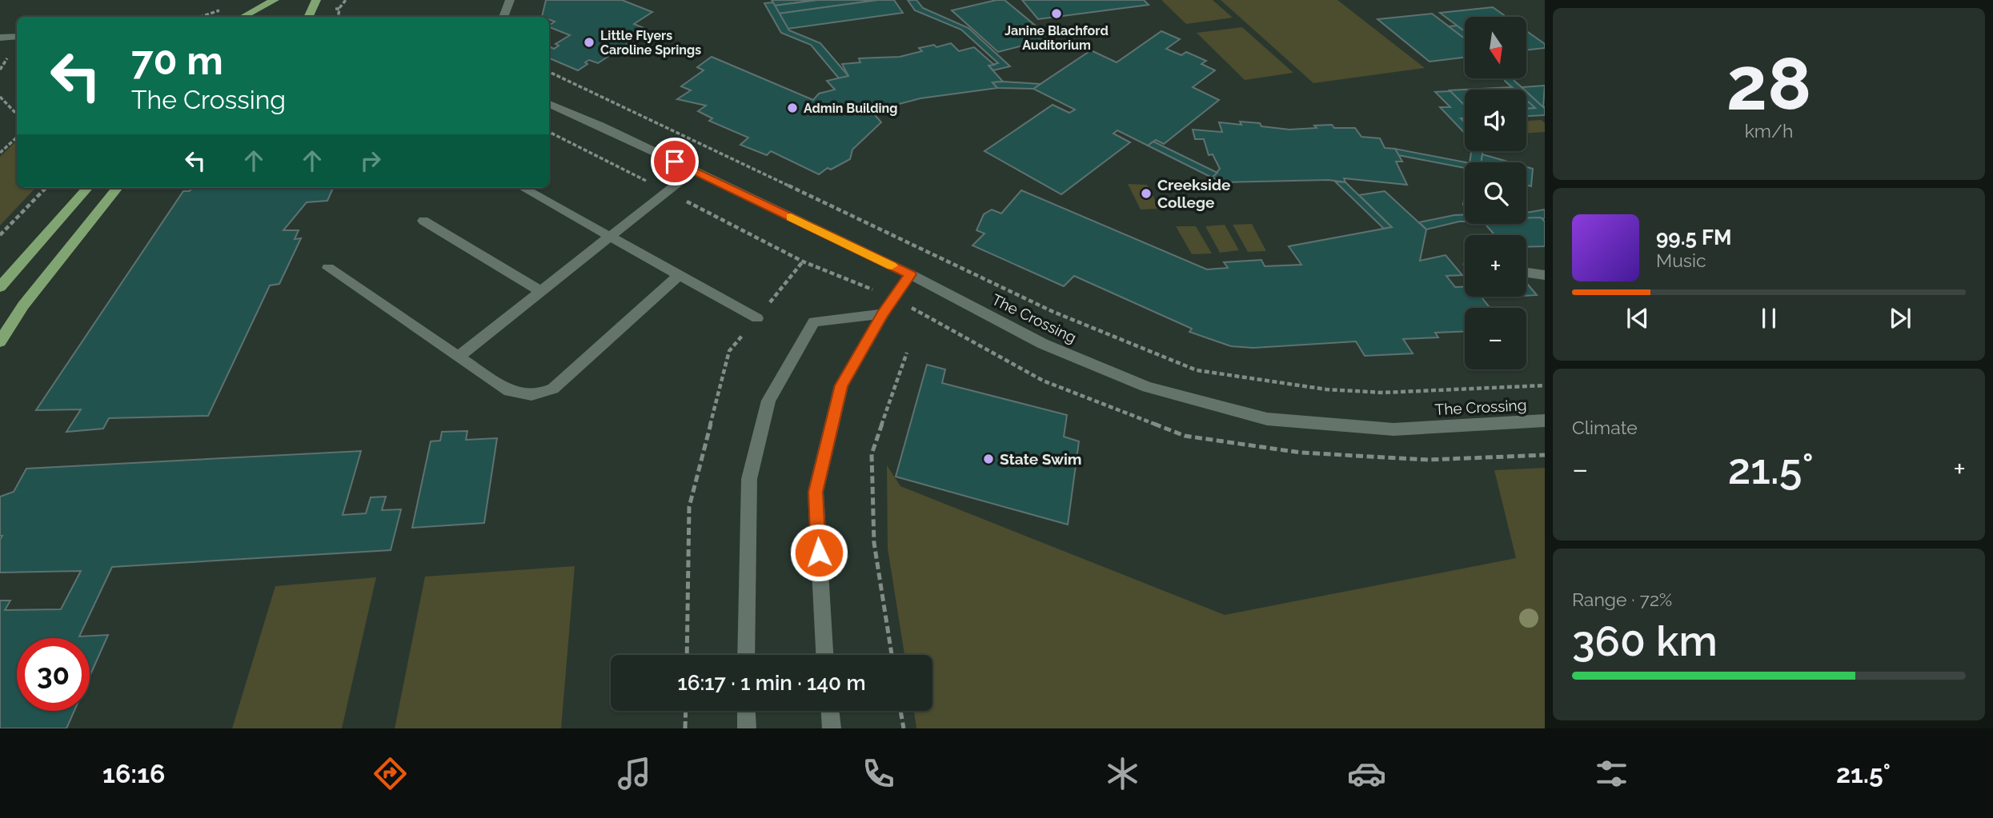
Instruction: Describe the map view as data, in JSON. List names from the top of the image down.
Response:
{
  "streets": {
    "street": ["The Crossing"]
  },
  "places": [
    "Janine Blachford Auditorium",
    "Little Flyers Caroline Springs",
    "Admin Building",
    "Creekside College",
    "State Swim"
  ],
  "north": "bottom",
  "page": {
    "tile": [
      ["28", "km/h"],
      "Climate",
      ["Range · 72%", "360 km"]
    ],
    "map_buttons": ["+", "−"],
    "turn": ["70 m", "The Crossing"],
    "song": ["99.5 FM", "Music"],
    "heat": ["−", "21.5°", "+"],
    "limit": "30",
    "trip": "16:17 · 1 min · 140 m",
    "tabs": ["16:16", "21.5°"]
  }
}
